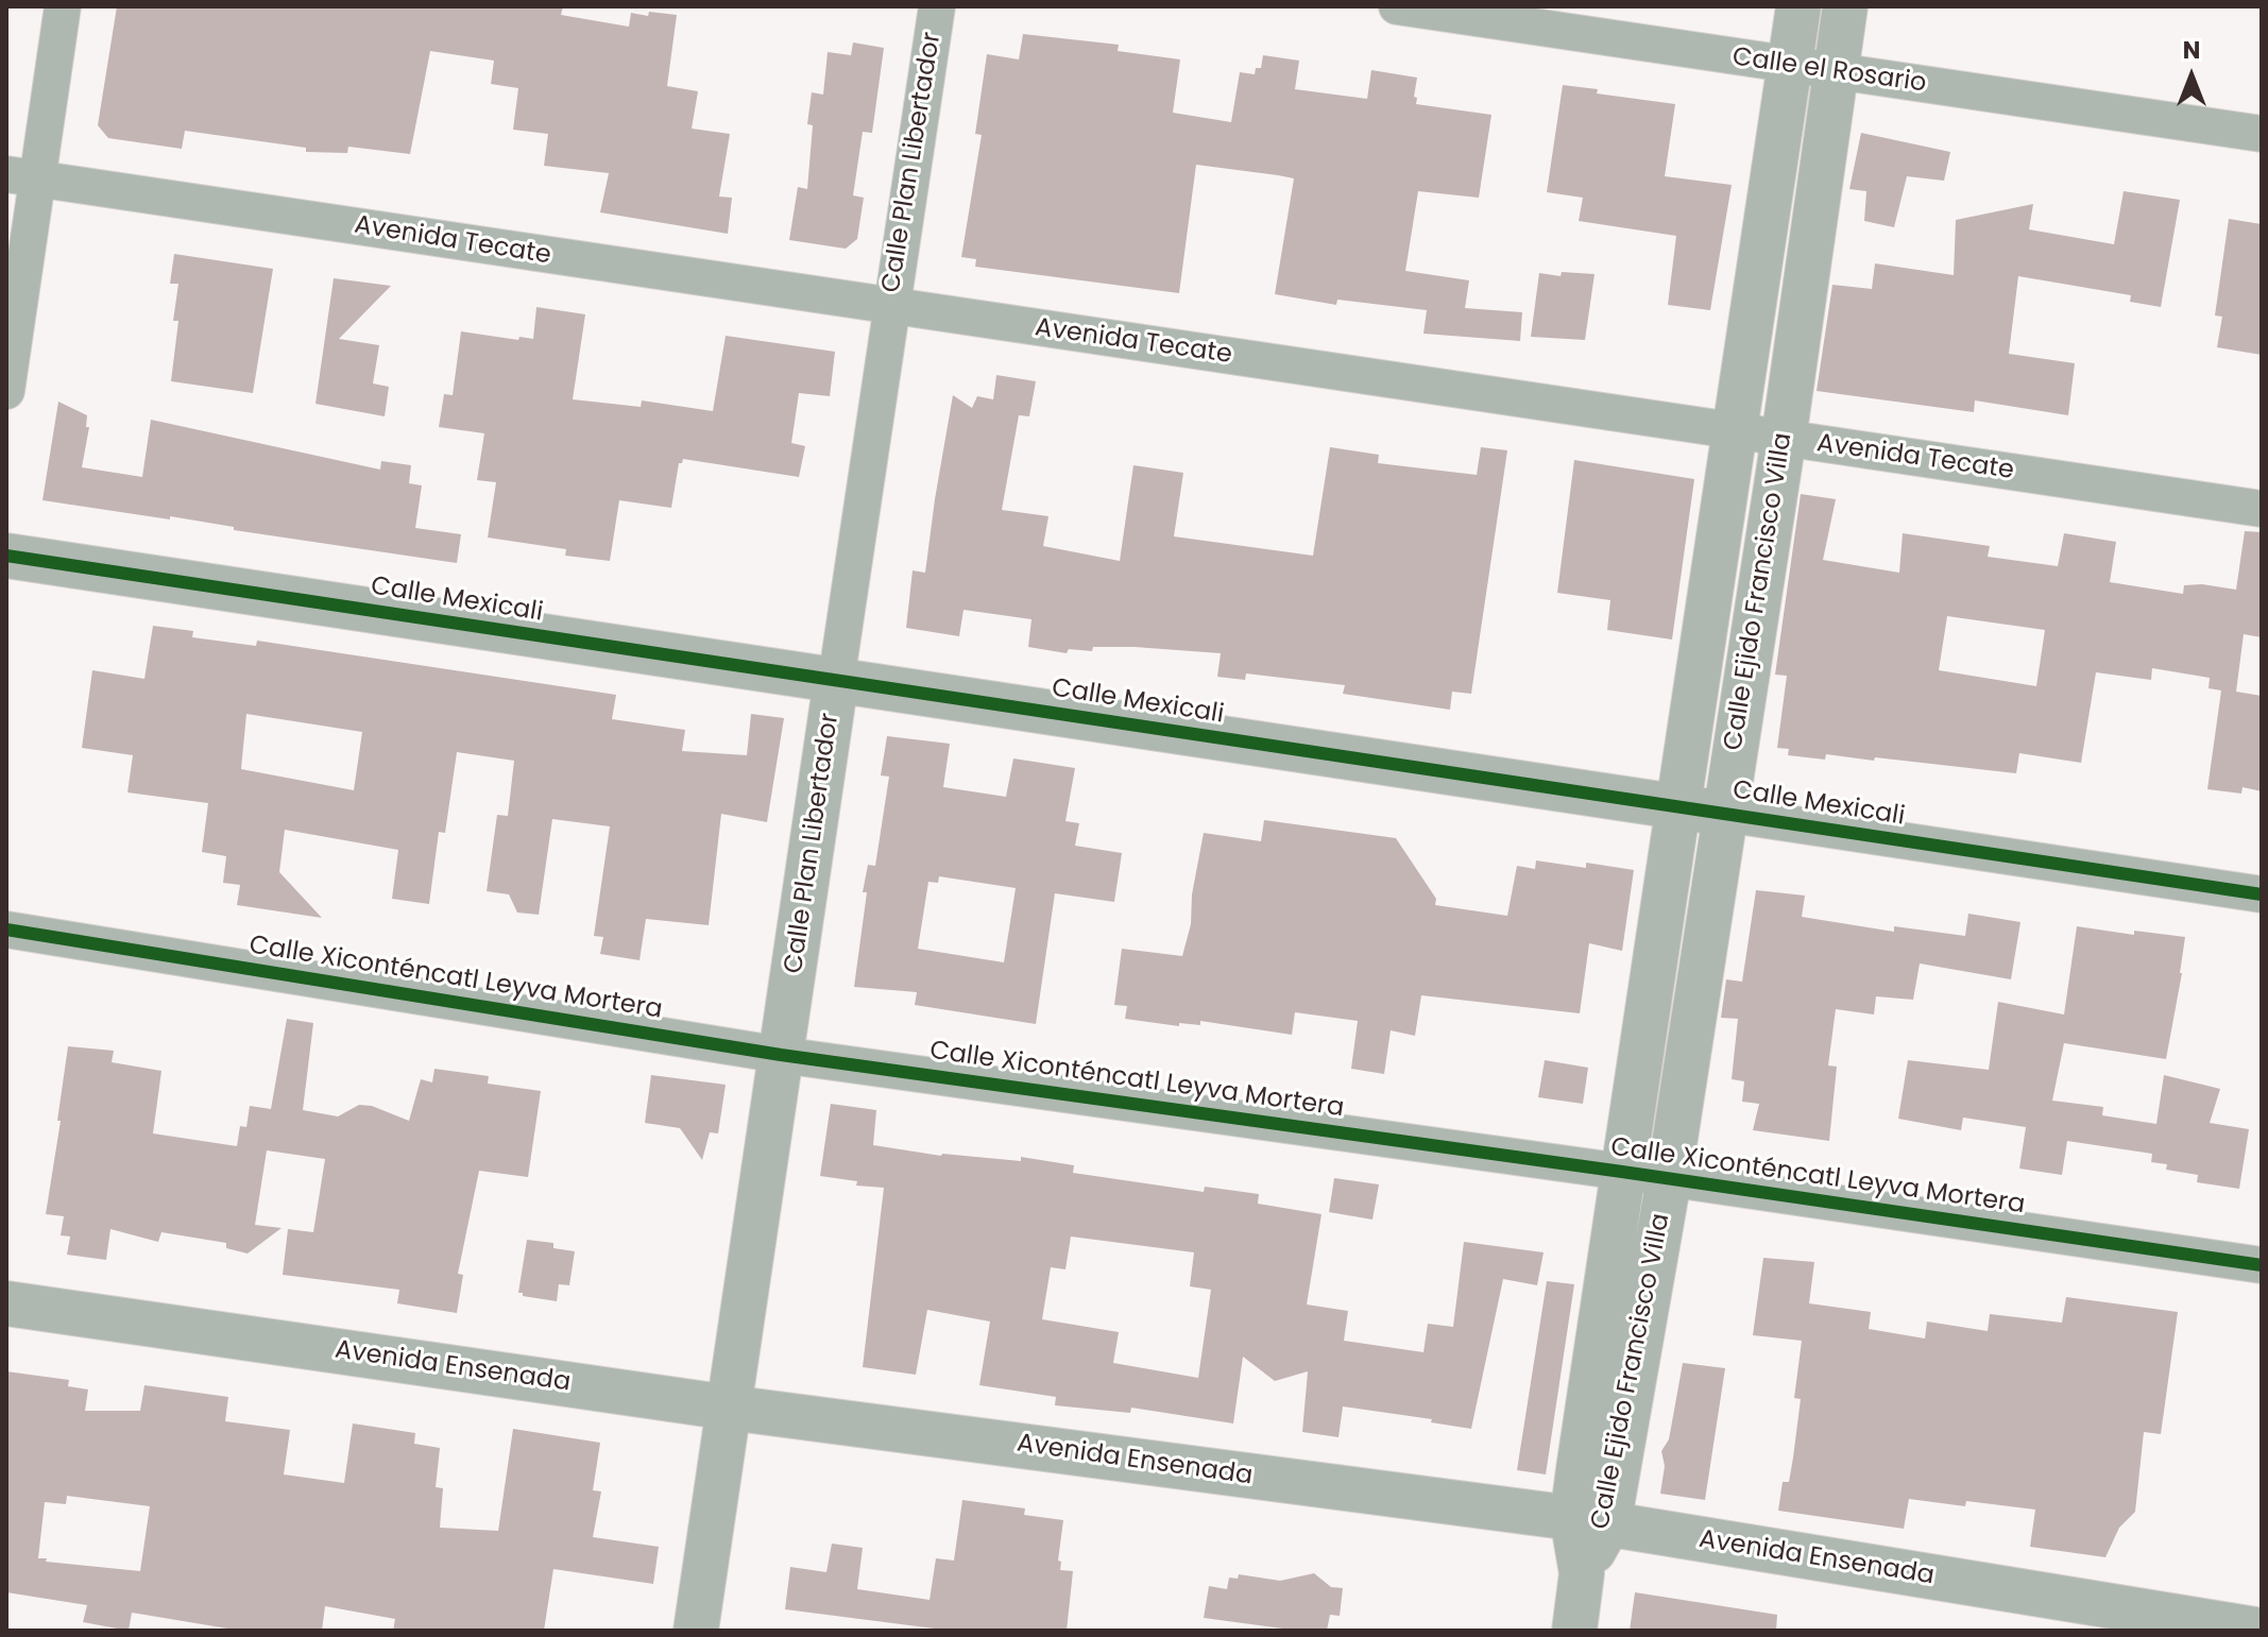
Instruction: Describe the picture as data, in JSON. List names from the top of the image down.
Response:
{
  "streets": {
    "street": [
      "Calle el Rosario",
      "Calle Plan Libertador",
      "Avenida Tecate",
      "Calle Ejido Francisco Villa",
      "Calle Mexicali",
      "Calle Xiconténcatl Leyva Mortera",
      "Avenida Ensenada"
    ]
  },
  "crossings": [
    ["Calle el Rosario", "Calle Ejido Francisco Villa"],
    ["Calle Plan Libertador", "Avenida Tecate"],
    ["Calle Plan Libertador", "Calle Mexicali"],
    ["Calle Plan Libertador", "Calle Xiconténcatl Leyva Mortera"],
    ["Calle Plan Libertador", "Avenida Ensenada"],
    ["Avenida Tecate", "Calle Ejido Francisco Villa"],
    ["Calle Ejido Francisco Villa", "Calle Mexicali"],
    ["Calle Ejido Francisco Villa", "Calle Xiconténcatl Leyva Mortera"],
    ["Calle Ejido Francisco Villa", "Avenida Ensenada"]
  ],
  "north": "top"
}
